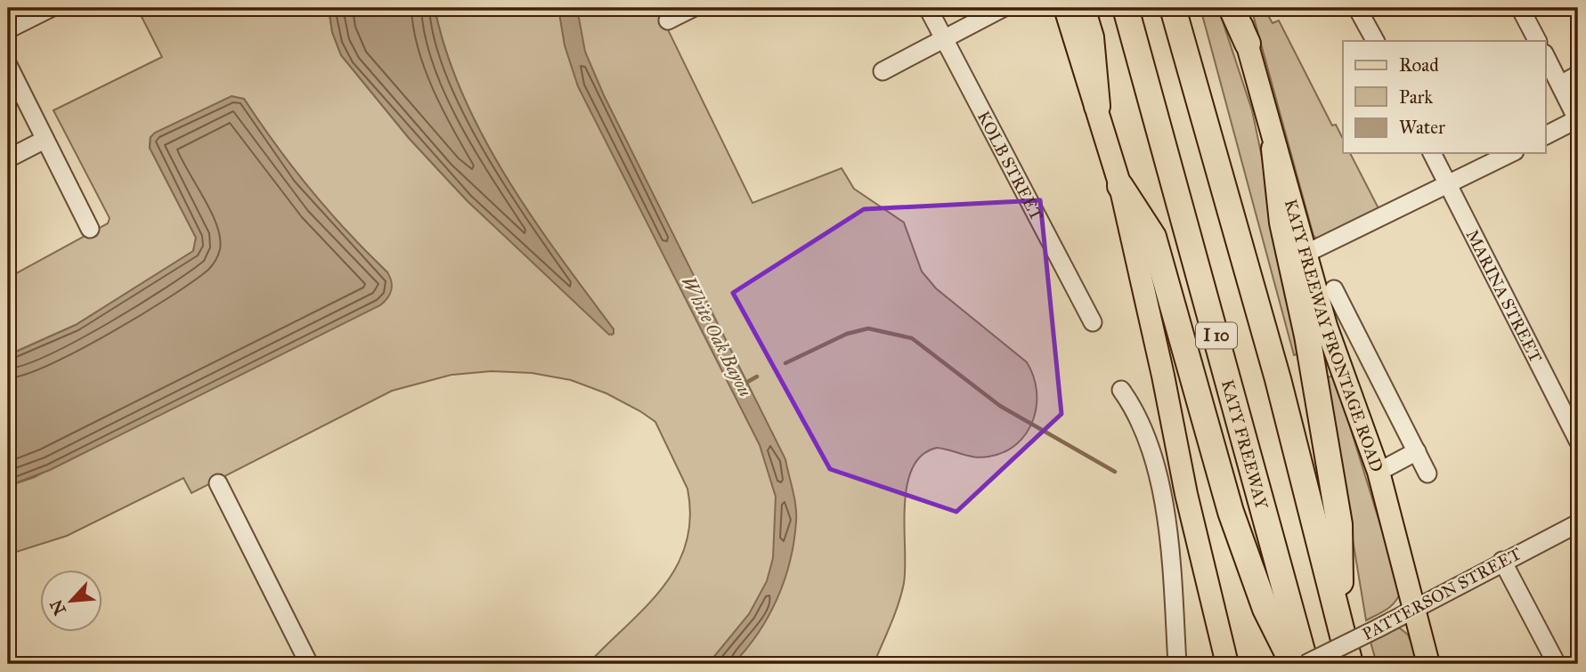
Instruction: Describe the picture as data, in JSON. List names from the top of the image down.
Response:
{
  "streets": {
    "highway": ["I 10", "KATY FREEWAY"],
    "main road": ["KATY FREEWAY FRONTAGE ROAD"],
    "street": ["KOLB STREET", "MARINA STREET", "PATTERSON STREET"]
  },
  "crossings": [
    ["KATY FREEWAY FRONTAGE ROAD", "PATTERSON STREET"],
    ["KATY FREEWAY", "PATTERSON STREET"]
  ],
  "water": ["White Oak Bayou"],
  "legend": ["Road", "Park", "Water"],
  "north": "bottom left"
}
